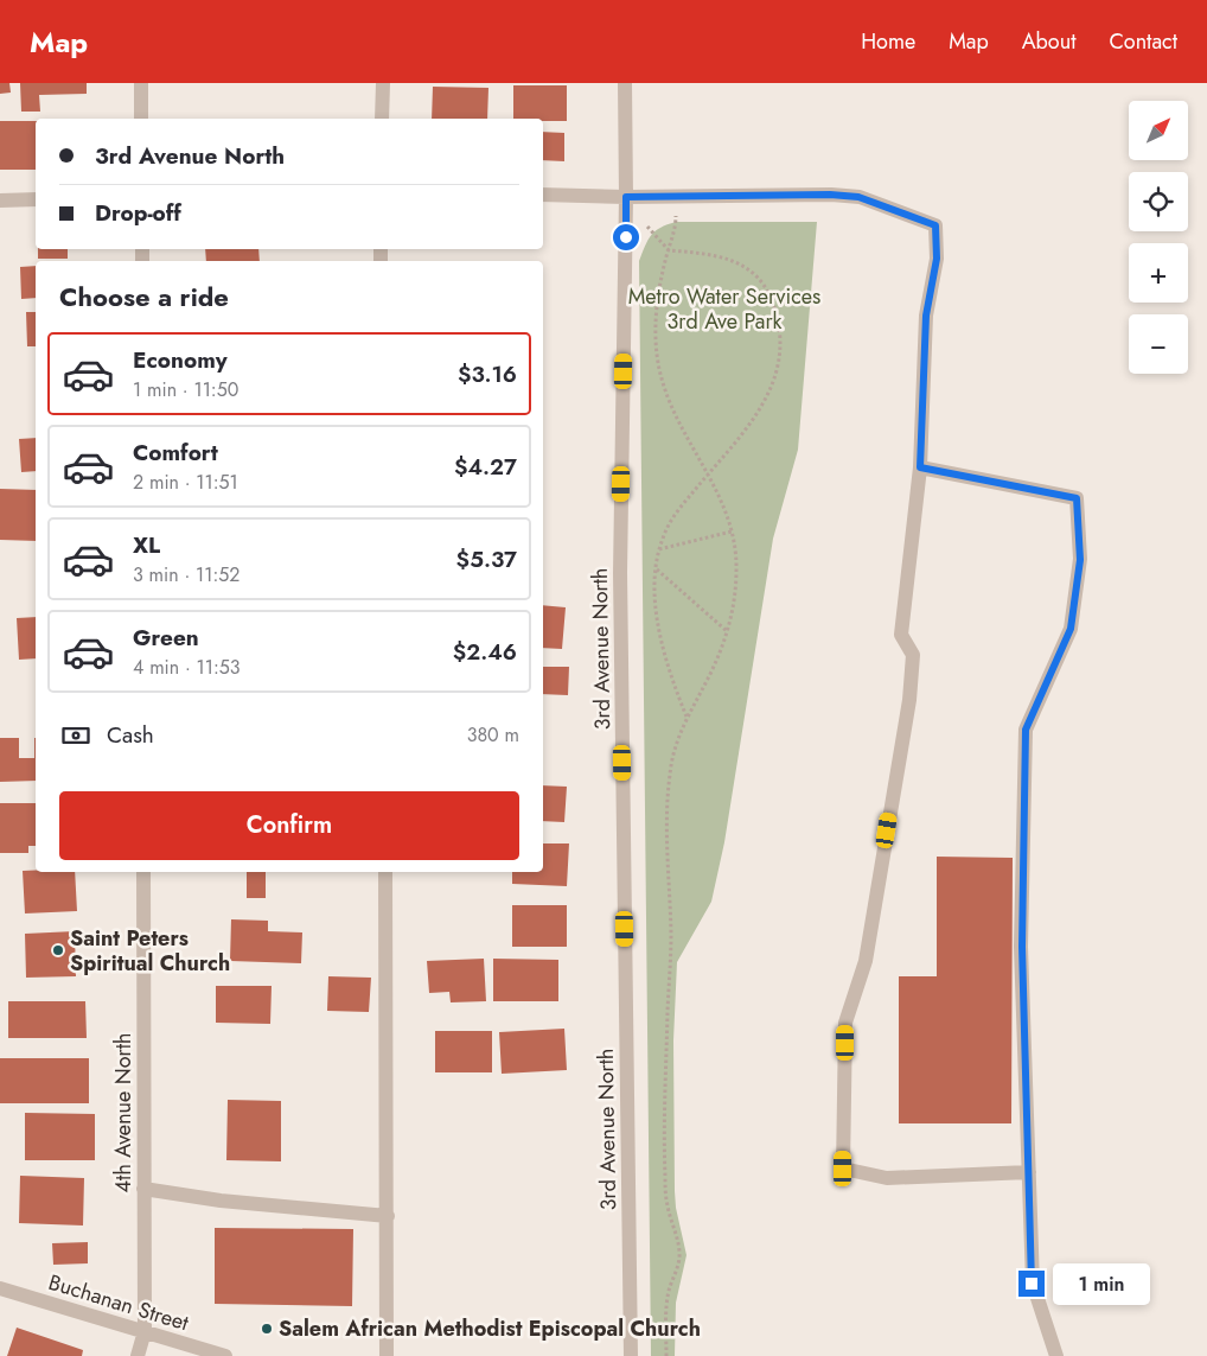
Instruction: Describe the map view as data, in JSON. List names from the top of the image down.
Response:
{
  "streets": {
    "street": ["3rd Avenue North", "4th Avenue North", "Buchanan Street"]
  },
  "crossings": [
    ["4th Avenue North", "Buchanan Street"]
  ],
  "parks": ["Metro Water Services 3rd Ave Park"],
  "places": ["Saint Peters Spiritual Church", "Salem African Methodist Episcopal Church"],
  "north": "top right",
  "page": {
    "header": "Map",
    "nav": [
      "Home",
      "Map",
      "About",
      "Contact"
    ],
    "map_buttons": ["+", "−"],
    "banner": ["3rd Avenue North", "Drop-off"],
    "heading": "Choose a ride",
    "list": [
      {
        "name": "Economy",
        "note": "1 min · 11:50",
        "value": "$3.16"
      },
      {
        "name": "Comfort",
        "note": "2 min · 11:51",
        "value": "$4.27"
      },
      {
        "name": "XL",
        "note": "3 min · 11:52",
        "value": "$5.37"
      },
      {
        "name": "Green",
        "note": "4 min · 11:53",
        "value": "$2.46"
      }
    ],
    "pay": ["Cash", "380 m"],
    "buttons": "Confirm",
    "bubble": "1 min"
  }
}
